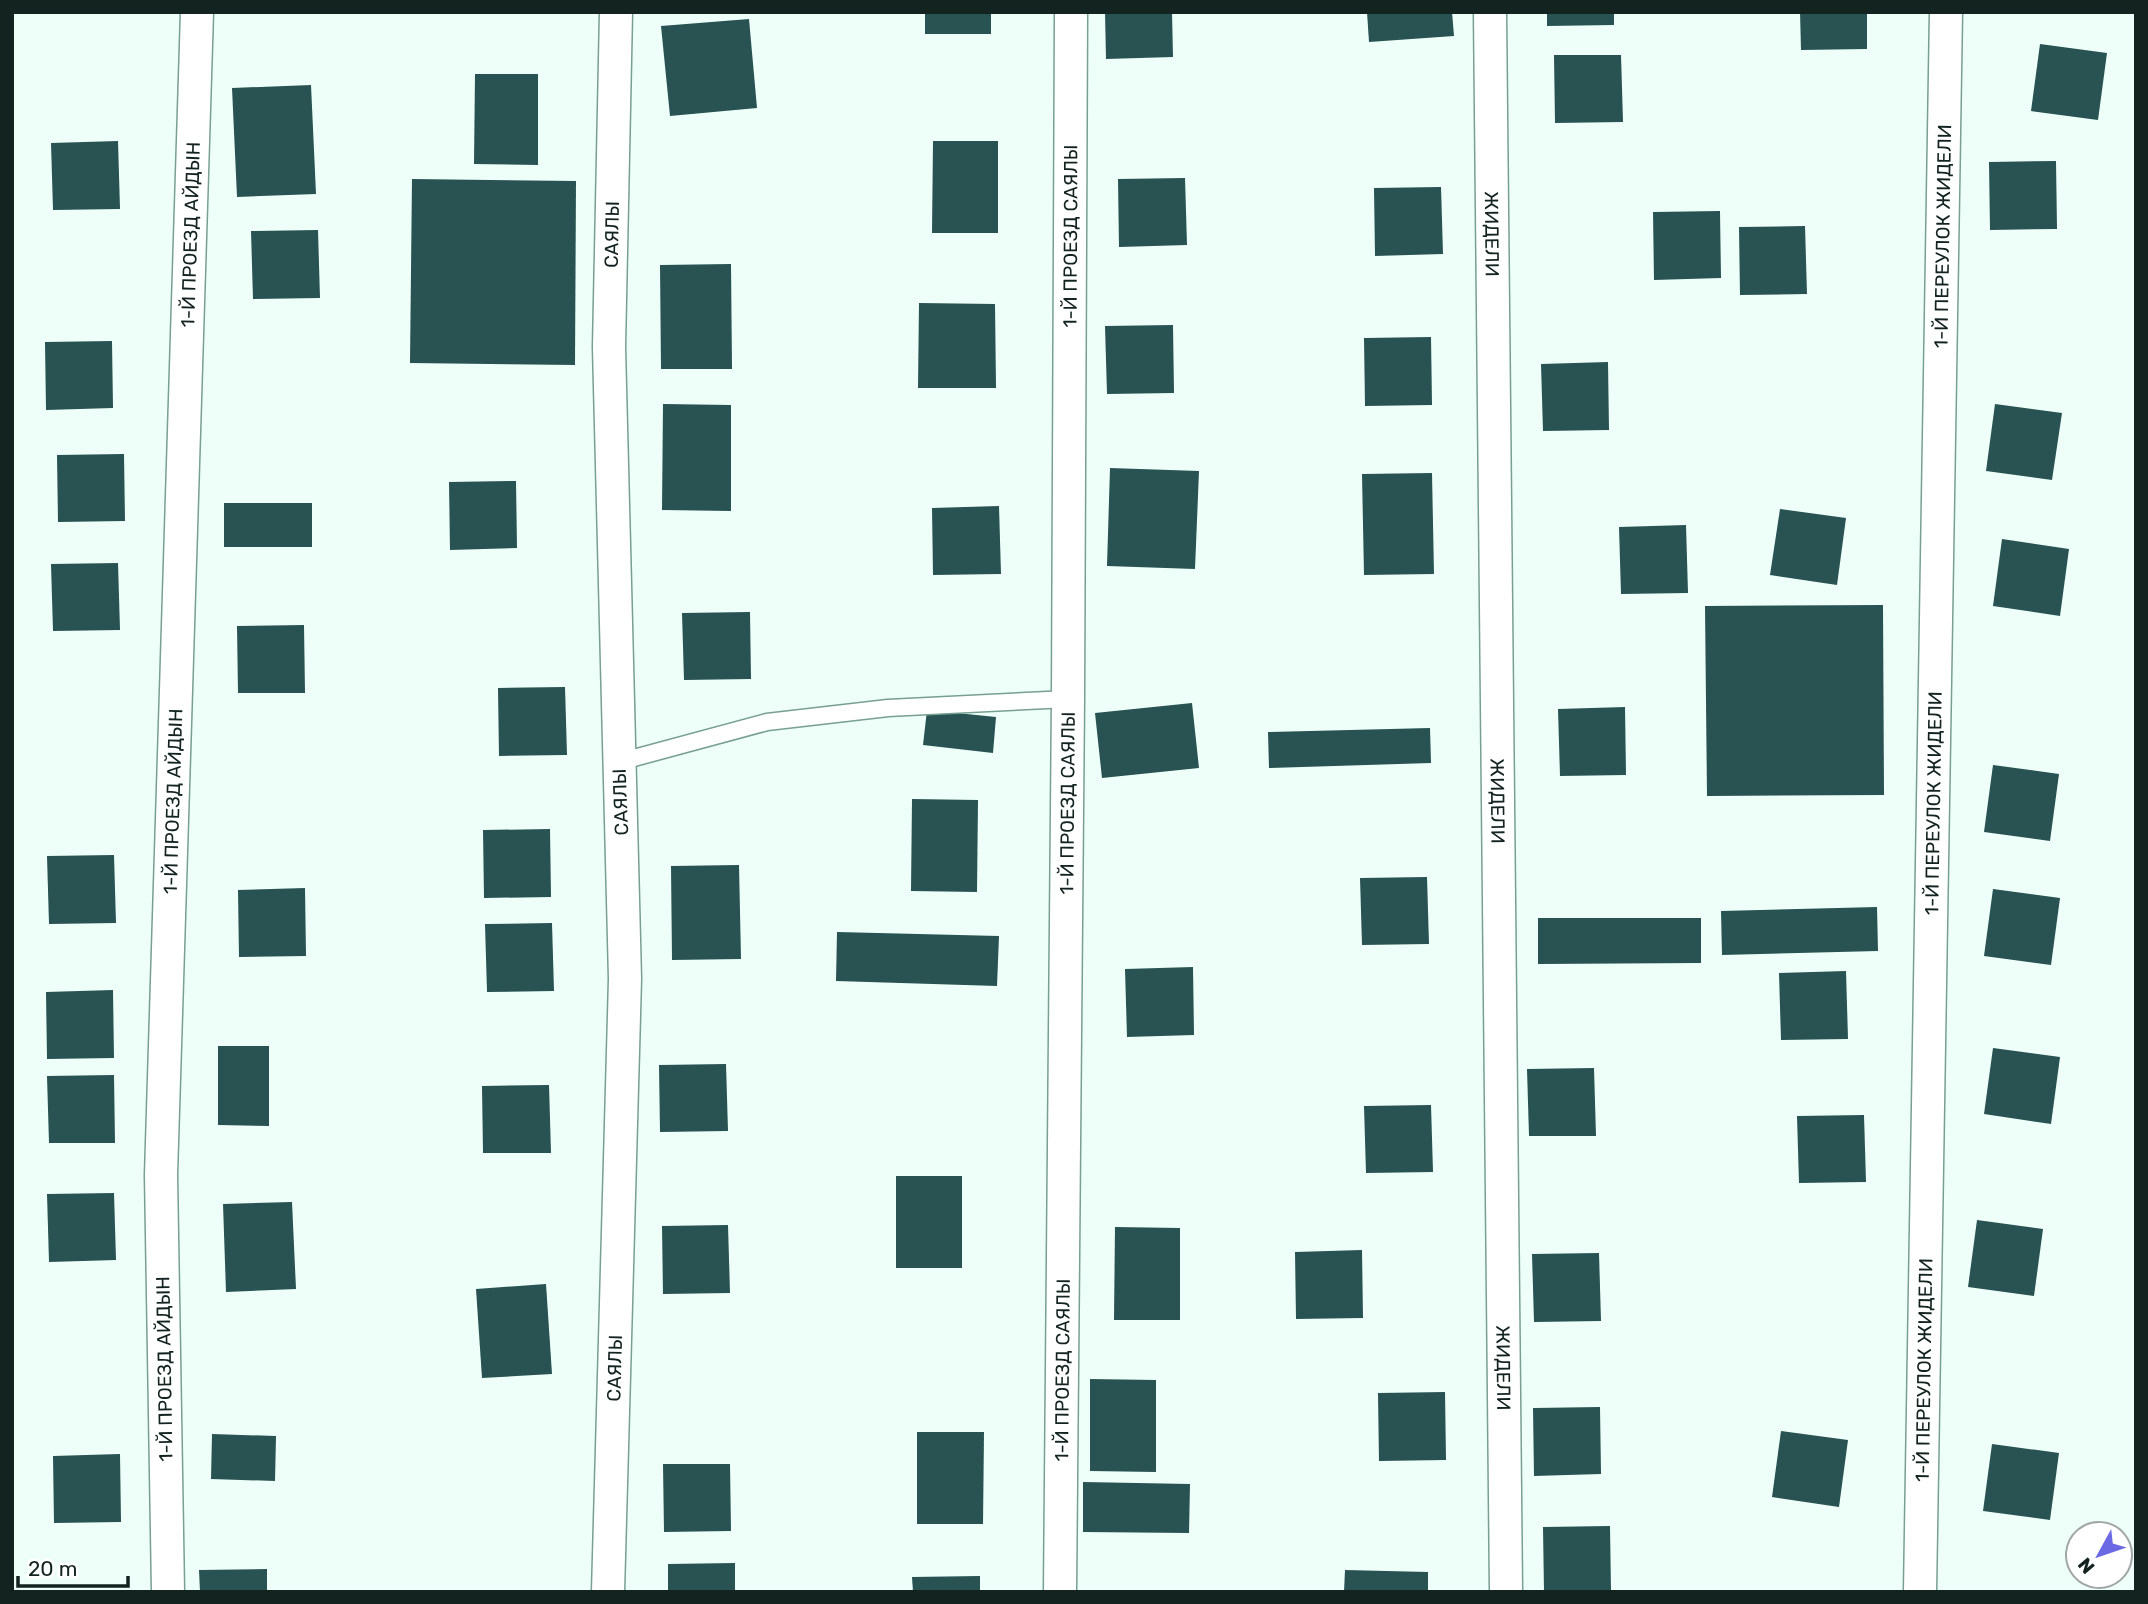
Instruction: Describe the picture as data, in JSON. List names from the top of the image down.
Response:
{
  "streets": {
    "street": [
      "1-Й ПРОЕЗД АЙДЫН",
      "САЯЛЫ",
      "1-Й ПРОЕЗД САЯЛЫ",
      "ЖИДЕЛИ",
      "1-Й ПЕРЕУЛОК ЖИДЕЛИ"
    ]
  },
  "scale_bar": "20 m",
  "north": "bottom left"
}
